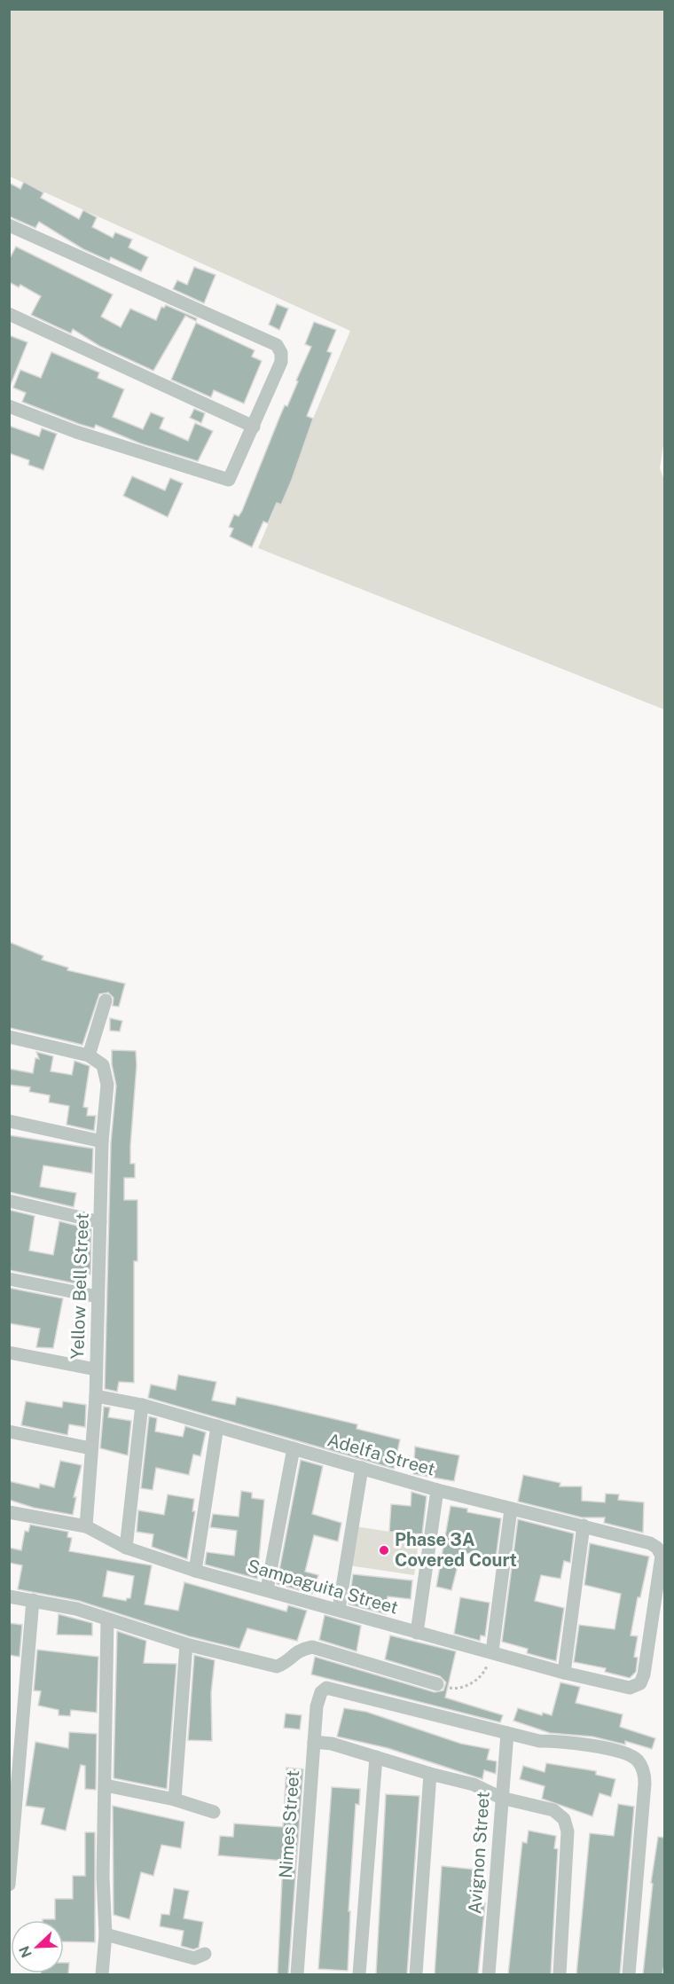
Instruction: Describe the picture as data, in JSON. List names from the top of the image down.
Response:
{
  "streets": {
    "street": [
      "Yellow Bell Street",
      "Adelfa Street",
      "Sampaguita Street",
      "Nimes Street",
      "Avignon Street"
    ]
  },
  "crossings": [
    ["Yellow Bell Street", "Adelfa Street"],
    ["Yellow Bell Street", "Sampaguita Street"],
    ["Adelfa Street", "Sampaguita Street"],
    ["Nimes Street", "Avignon Street"]
  ],
  "places": ["Phase 3A Covered Court"],
  "north": "bottom left"
}
